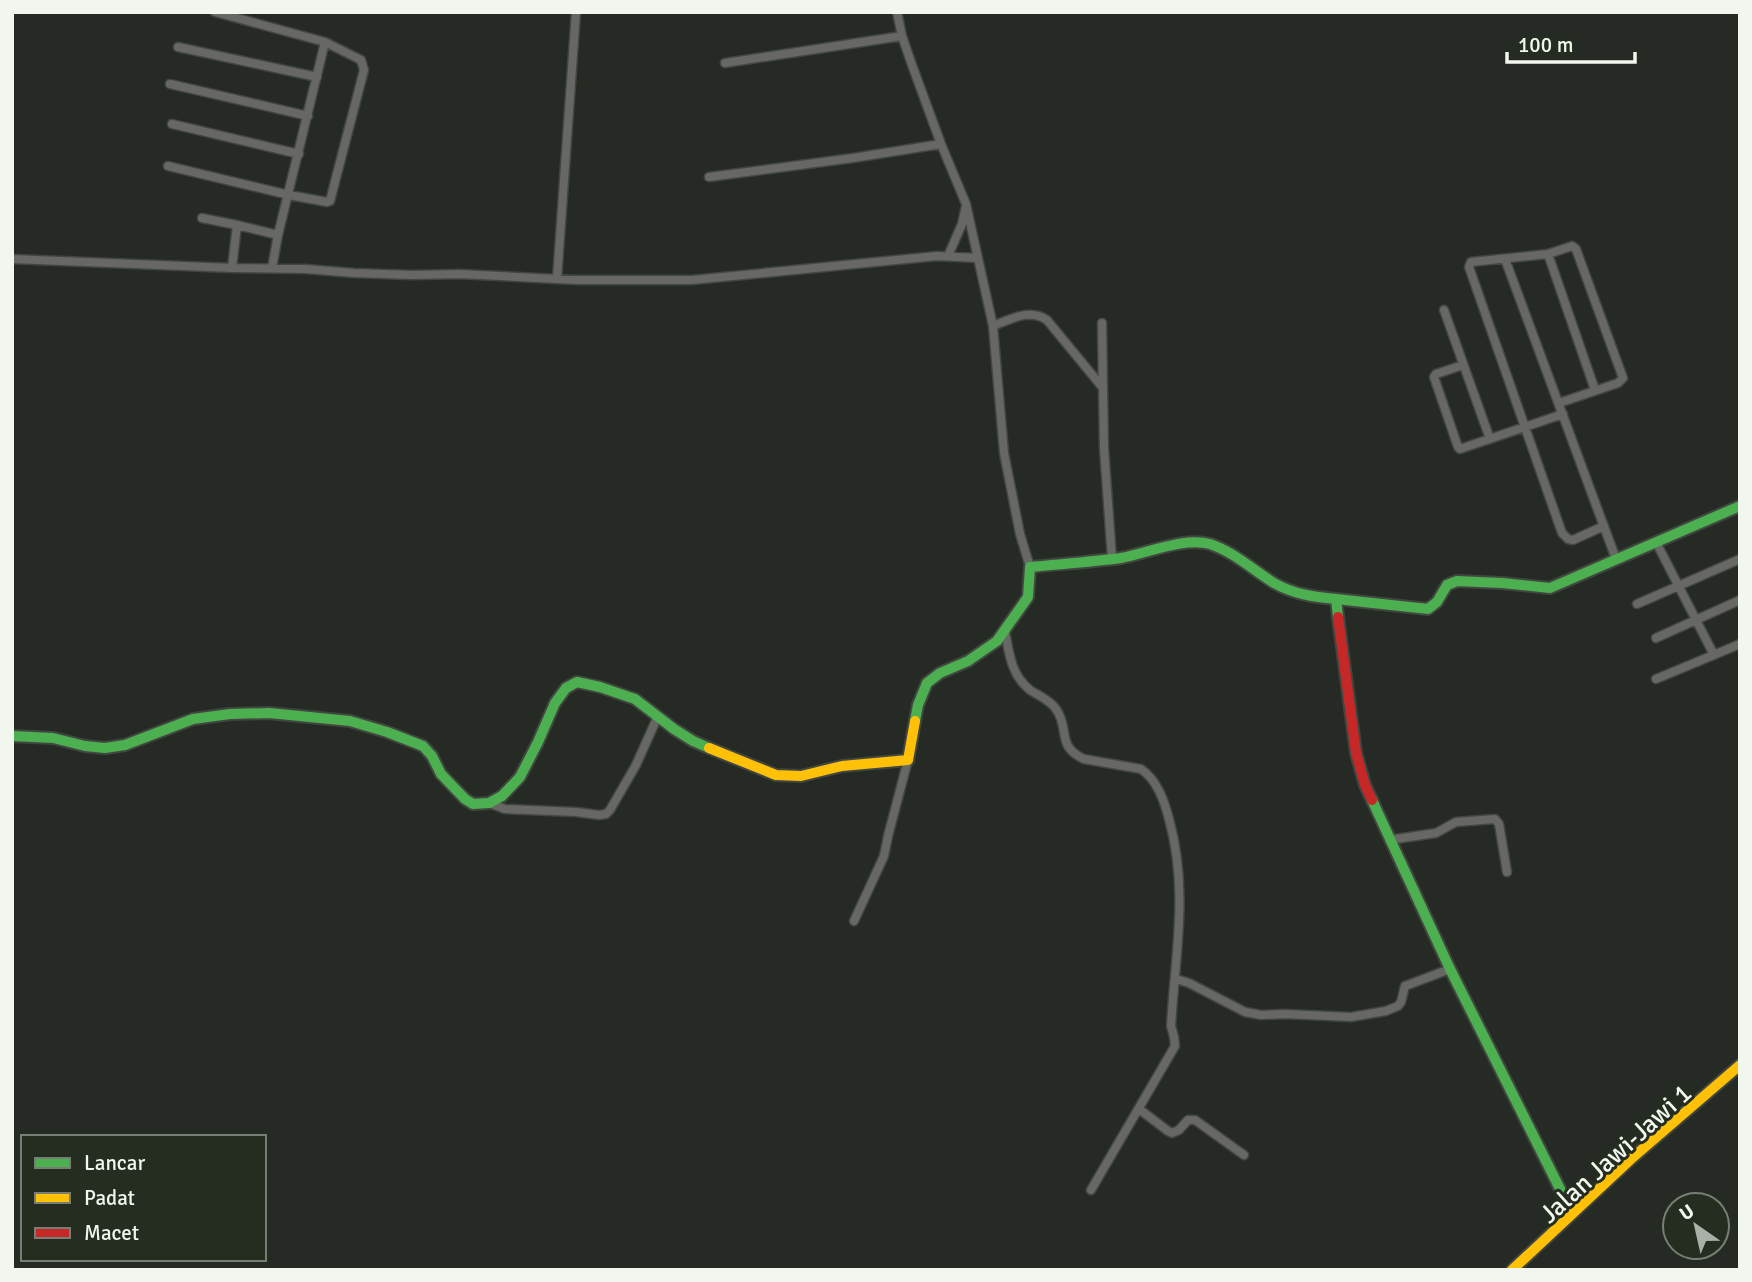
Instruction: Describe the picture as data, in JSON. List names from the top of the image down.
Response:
{
  "streets": {
    "main road": ["Jalan Jawi-Jawi 1"]
  },
  "legend": ["Lancar", "Padat", "Macet"],
  "scale_bar": "100 m",
  "north": "top left"
}
